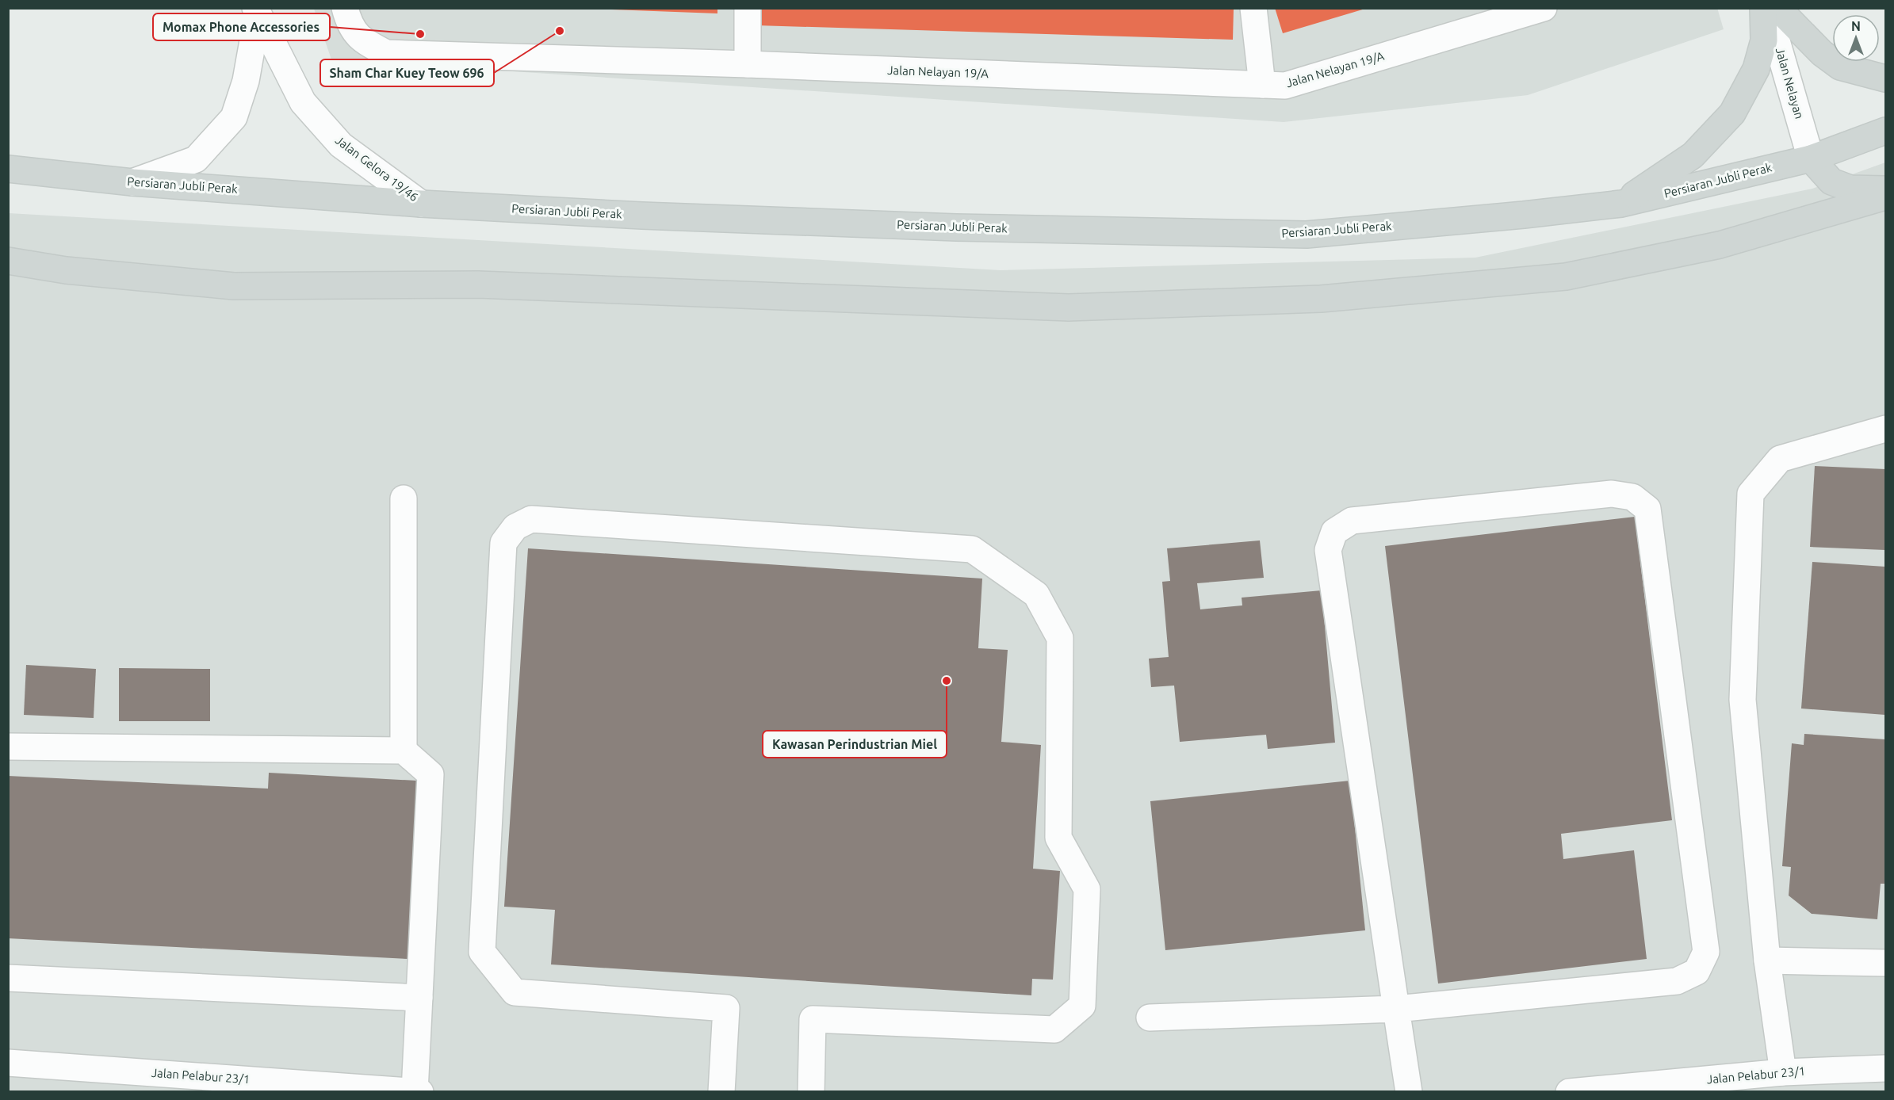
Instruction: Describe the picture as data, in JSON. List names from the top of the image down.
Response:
{
  "streets": {
    "main road": ["Persiaran Jubli Perak"],
    "street": [
      "Jalan Nelayan 19/A",
      "Jalan Nelayan",
      "Jalan Gelora 19/46",
      "Jalan Pelabur 23/1"
    ]
  },
  "crossings": [
    ["Jalan Nelayan", "Persiaran Jubli Perak"],
    ["Jalan Gelora 19/46", "Persiaran Jubli Perak"]
  ],
  "places": ["Sham Char Kuey Teow 696", "Momax Phone Accessories", "Kawasan Perindustrian Miel"],
  "north": "top"
}
